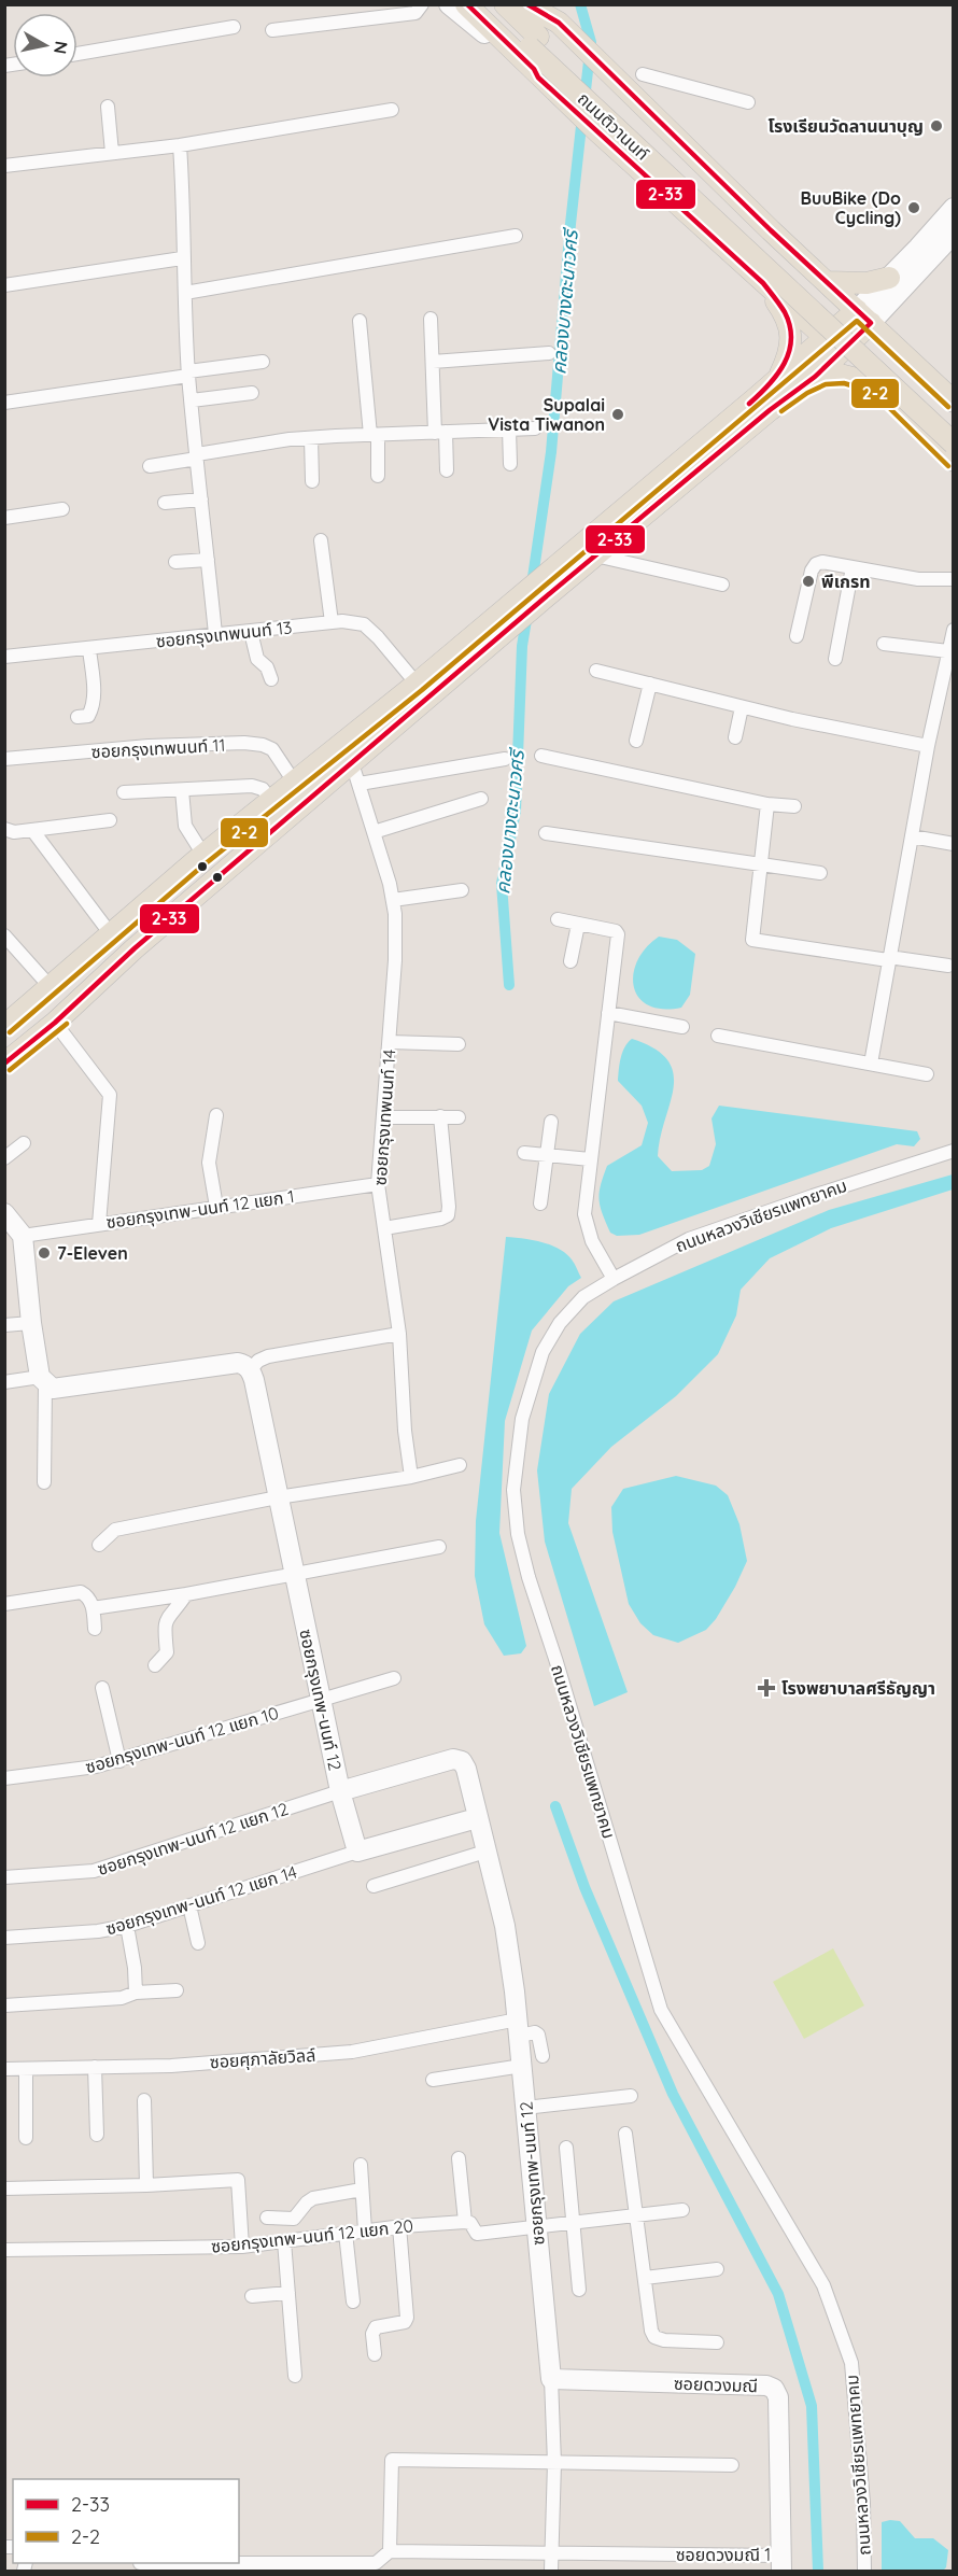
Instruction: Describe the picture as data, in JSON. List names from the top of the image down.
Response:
{
  "streets": {
    "main road": ["ถนนติวานนท์"],
    "street": [
      "ซอยกรุงเทพนนท์ 13",
      "ซอยกรุงเทพนนท์ 11",
      "ซอยกรุงเทพนนท์ 14",
      "ซอยกรุงเทพ-นนท์ 12 แยก 1",
      "ถนนหลวงวิเชียรแพทยาคม",
      "ซอยกรุงเทพ-นนท์ 12",
      "ซอยกรุงเทพ-นนท์ 12 แยก 10",
      "ซอยกรุงเทพ-นนท์ 12 แยก 12",
      "ซอยกรุงเทพ-นนท์ 12 แยก 14",
      "ซอยศุภาลัยวิลล์",
      "ซอยกรุงเทพ-นนท์ 12 แยก 20",
      "ซอยดวงมณี",
      "ซอยดวงมณี 1"
    ]
  },
  "crossings": [
    ["ซอยกรุงเทพนนท์ 14", "ซอยกรุงเทพ-นนท์ 12 แยก 1"],
    ["ซอยกรุงเทพ-นนท์ 12", "ซอยกรุงเทพ-นนท์ 12 แยก 10"],
    ["ซอยกรุงเทพ-นนท์ 12", "ซอยกรุงเทพ-นนท์ 12 แยก 12"],
    ["ซอยกรุงเทพ-นนท์ 12", "ซอยกรุงเทพ-นนท์ 12 แยก 14"],
    ["ซอยกรุงเทพ-นนท์ 12", "ซอยศุภาลัยวิลล์"],
    ["ซอยกรุงเทพ-นนท์ 12", "ซอยกรุงเทพ-นนท์ 12 แยก 20"],
    ["ซอยกรุงเทพ-นนท์ 12", "ซอยดวงมณี"],
    ["ซอยกรุงเทพ-นนท์ 12", "ซอยดวงมณี 1"],
    ["ซอยดวงมณี", "ซอยดวงมณี 1"]
  ],
  "water": ["คลองบางตะนาวศรี"],
  "places": {
    "other": [
      "โรงเรียนวัดลานนาบุญ",
      "BuuBike (Do Cycling)",
      "Supalai Vista Tiwanon",
      "พีเกรท",
      "7-Eleven"
    ],
    "health": ["โรงพยาบาลศรีธัญญา"]
  },
  "lines": ["transit line 2-33", "transit line 2-2"],
  "legend": ["2-33", "2-2"],
  "north": "right"
}
